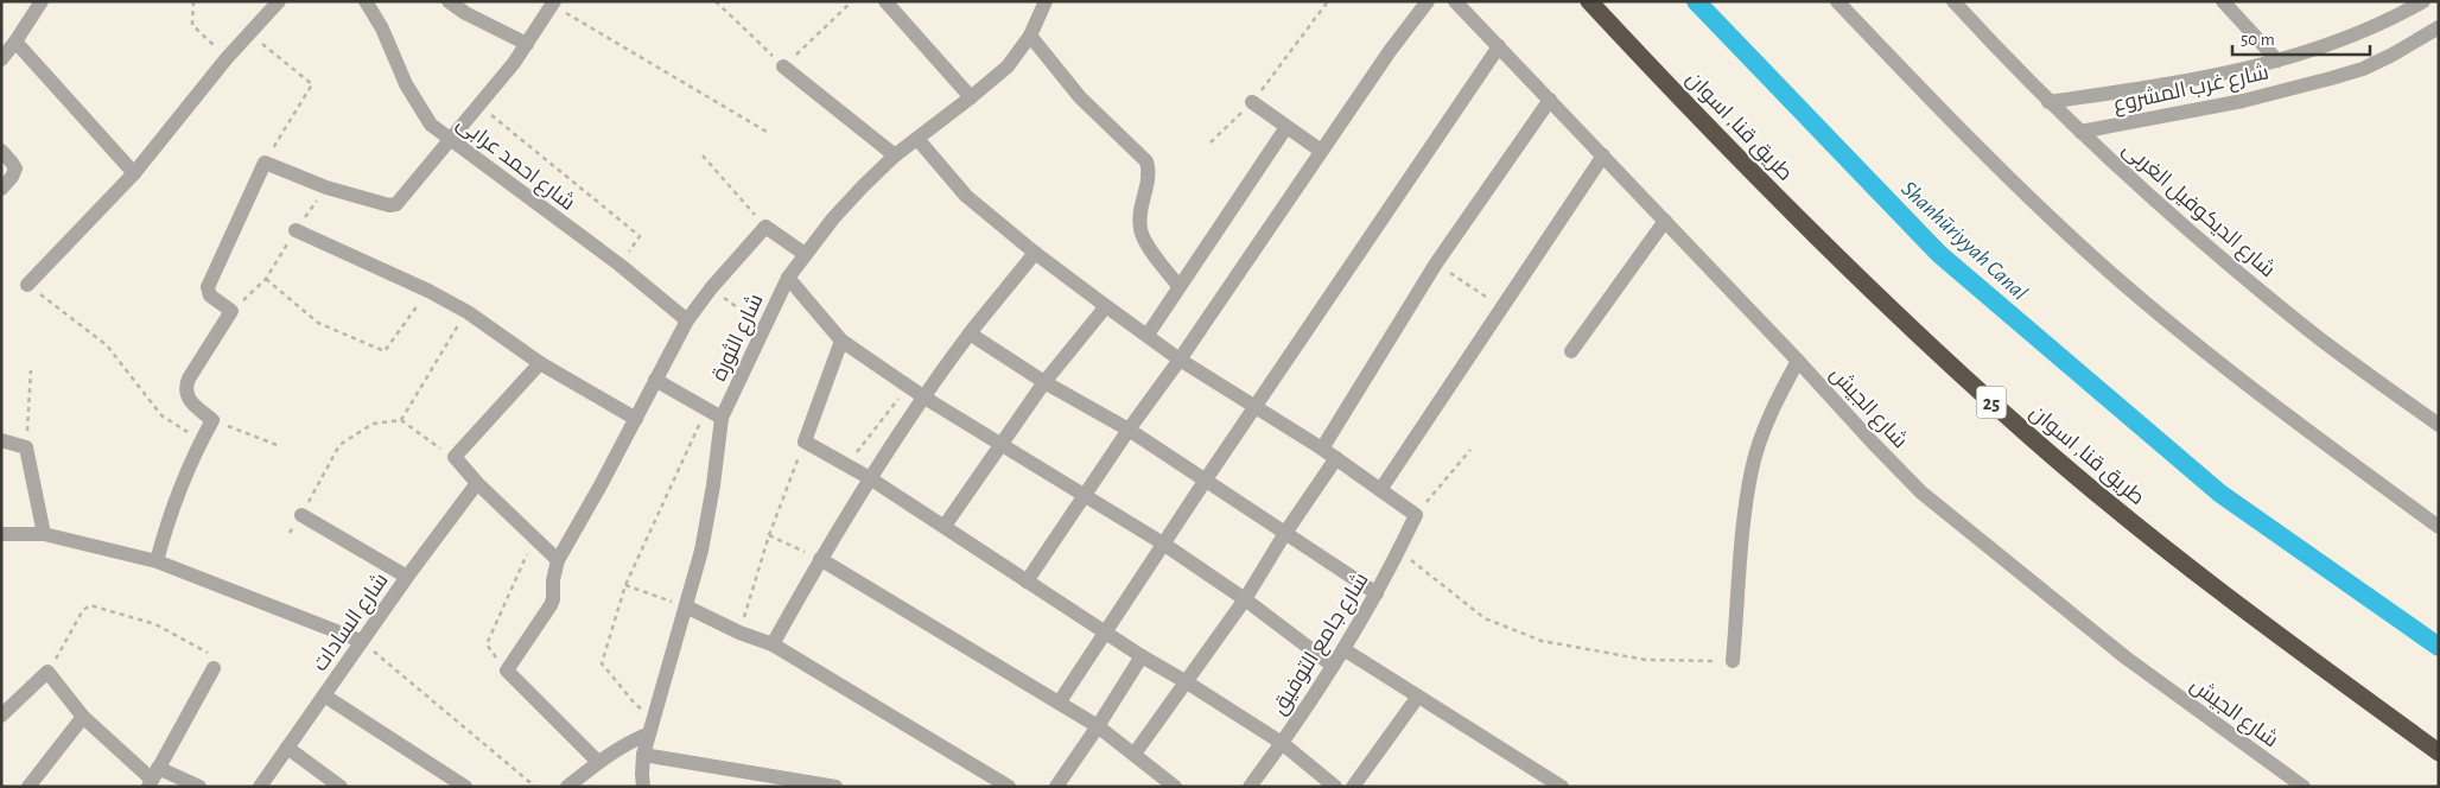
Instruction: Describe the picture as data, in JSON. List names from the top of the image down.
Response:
{
  "streets": {
    "highway": ["طريق قنا, اسوان", "25"],
    "street": [
      "شارع غرب المشروع",
      "شارع احمد عرابى",
      "شارع الديكوفيل الغربى",
      "شارع الثورة",
      "شارع الجيش",
      "شارع السادات",
      "شارع جامع التوفيق"
    ]
  },
  "crossings": [
    ["شارع غرب المشروع", "شارع الديكوفيل الغربى"]
  ],
  "water": ["Shanhūriyyah Canal"],
  "scale_bar": "50 m"
}
